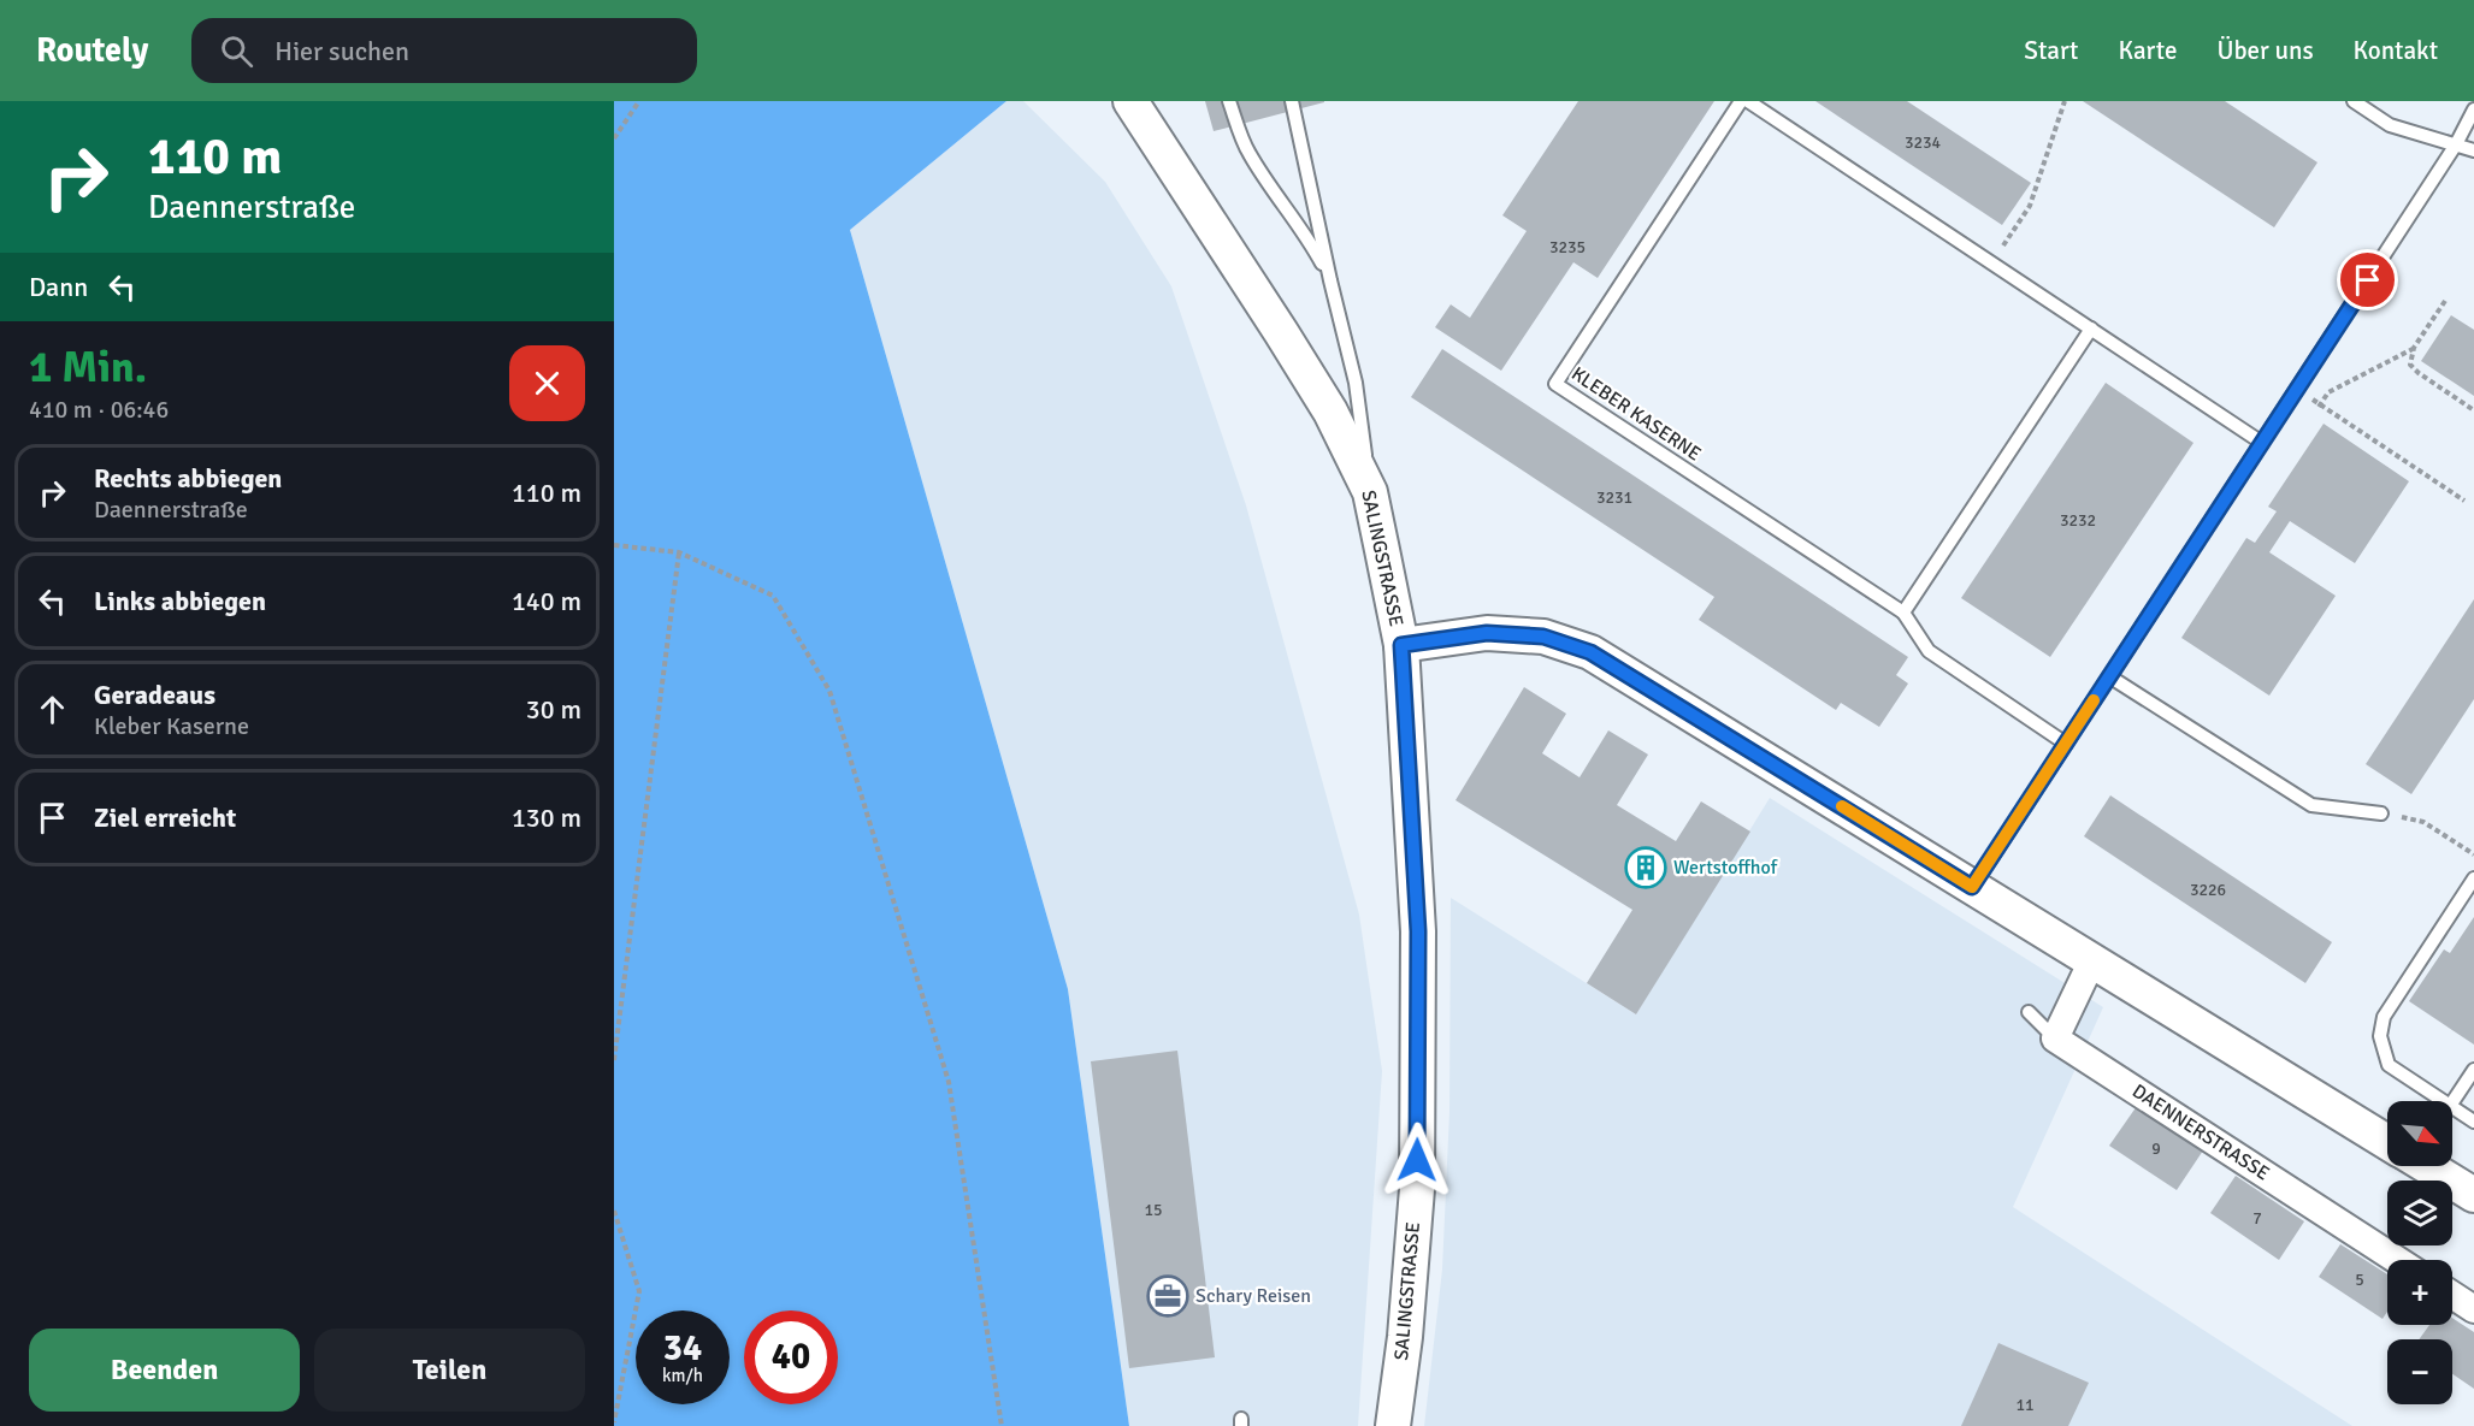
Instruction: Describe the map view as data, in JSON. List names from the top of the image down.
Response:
{
  "streets": {
    "street": ["SALINGSTRASSE", "DAENNERSTRASSE"],
    "lane": ["KLEBER KASERNE"]
  },
  "places": {
    "building": ["Wertstoffhof"],
    "office": ["Schary Reisen"]
  },
  "house_numbers": [
    "3234",
    "3235",
    "3231",
    "3232",
    "3226",
    "9",
    "15",
    "7",
    "5",
    "11"
  ],
  "north": "bottom right",
  "page": {
    "header": "Routely",
    "search": "Hier suchen",
    "nav": [
      "Start",
      "Karte",
      "Über uns",
      "Kontakt"
    ],
    "turn": ["110 m", "Daennerstraße"],
    "then": "Dann",
    "heading": ["1 Min.", "410 m · 06:46"],
    "list": [
      {
        "name": "Rechts abbiegen",
        "note": "Daennerstraße",
        "value": "110 m"
      },
      {
        "name": "Links abbiegen",
        "value": "140 m"
      },
      {
        "name": "Geradeaus",
        "note": "Kleber Kaserne",
        "value": "30 m"
      },
      {
        "name": "Ziel erreicht",
        "value": "130 m"
      }
    ],
    "map_buttons": ["+", "−"],
    "speed": "34 km/h",
    "limit": "40",
    "buttons": ["Beenden", "Teilen"]
  }
}
